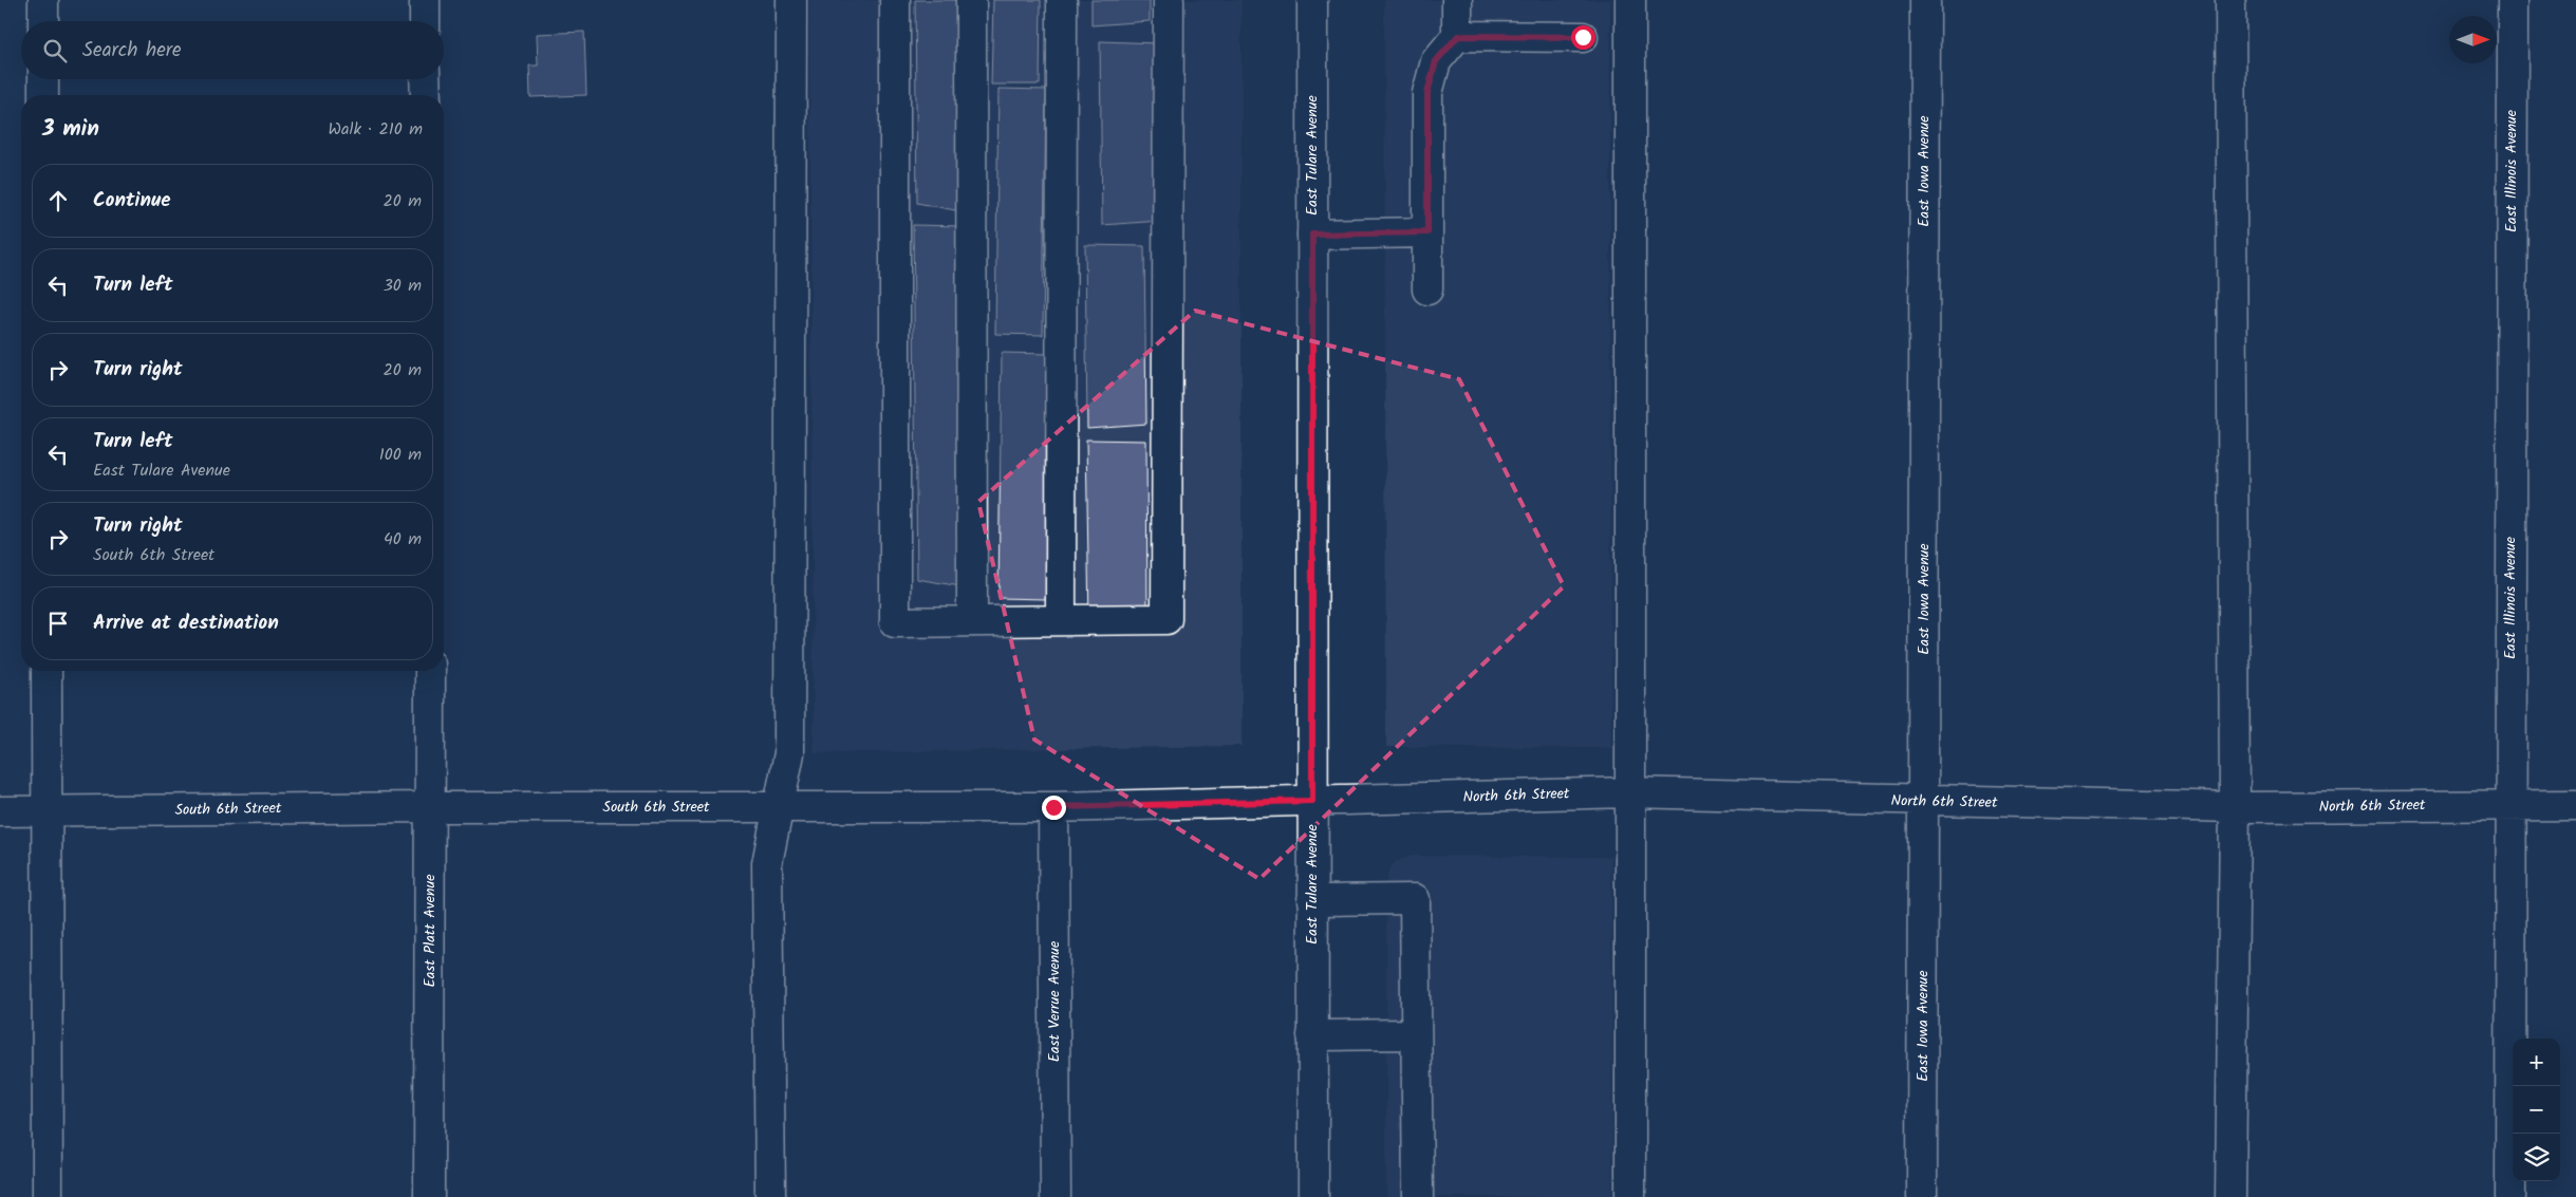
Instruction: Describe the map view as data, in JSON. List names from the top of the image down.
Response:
{
  "streets": {
    "street": [
      "East Tulare Avenue",
      "East Iowa Avenue",
      "East Illinois Avenue",
      "North 6th Street",
      "South 6th Street",
      "East Platt Avenue",
      "East Verrue Avenue"
    ]
  },
  "crossings": [
    ["East Tulare Avenue", "North 6th Street"],
    ["East Tulare Avenue", "South 6th Street"],
    ["East Iowa Avenue", "North 6th Street"],
    ["East Illinois Avenue", "North 6th Street"],
    ["North 6th Street", "South 6th Street"],
    ["South 6th Street", "East Platt Avenue"],
    ["South 6th Street", "East Verrue Avenue"]
  ],
  "north": "right",
  "page": {
    "search": "Search here",
    "heading": ["3 min", "Walk · 210 m"],
    "list": [
      ["Continue", "20 m"],
      ["Turn left", "30 m"],
      ["Turn right", "20 m"],
      ["Turn left", "East Tulare Avenue", "100 m"],
      ["Turn right", "South 6th Street", "40 m"],
      "Arrive at destination"
    ],
    "map_buttons": ["+", "−"]
  }
}
